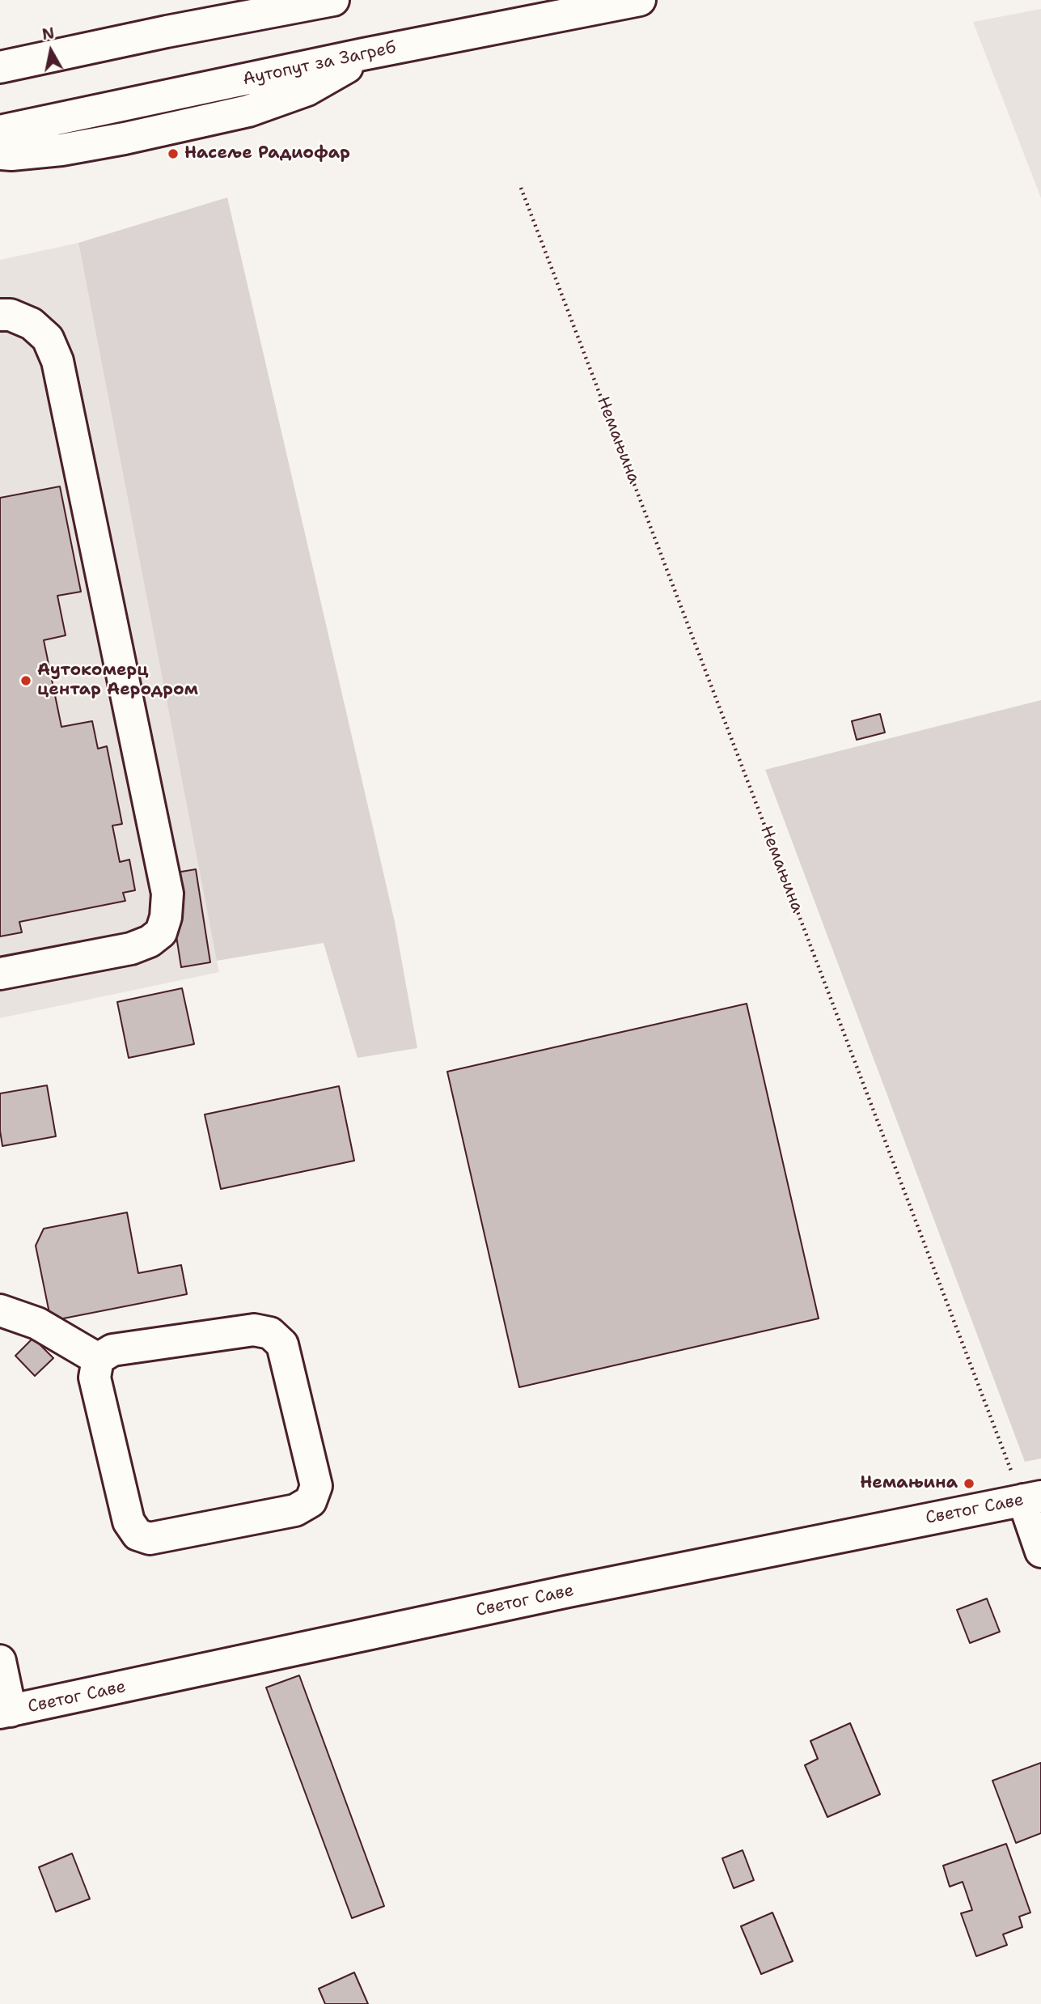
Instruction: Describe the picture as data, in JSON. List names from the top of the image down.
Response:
{
  "streets": {
    "main road": ["Аутопут за Загреб", "Светог Саве"],
    "path": ["Немањина"]
  },
  "crossings": [
    ["Немањина", "Светог Саве"]
  ],
  "places": ["Насеље Радиофар", "Аутокомерц центар Аеродром", "Немањина"],
  "north": "top"
}
